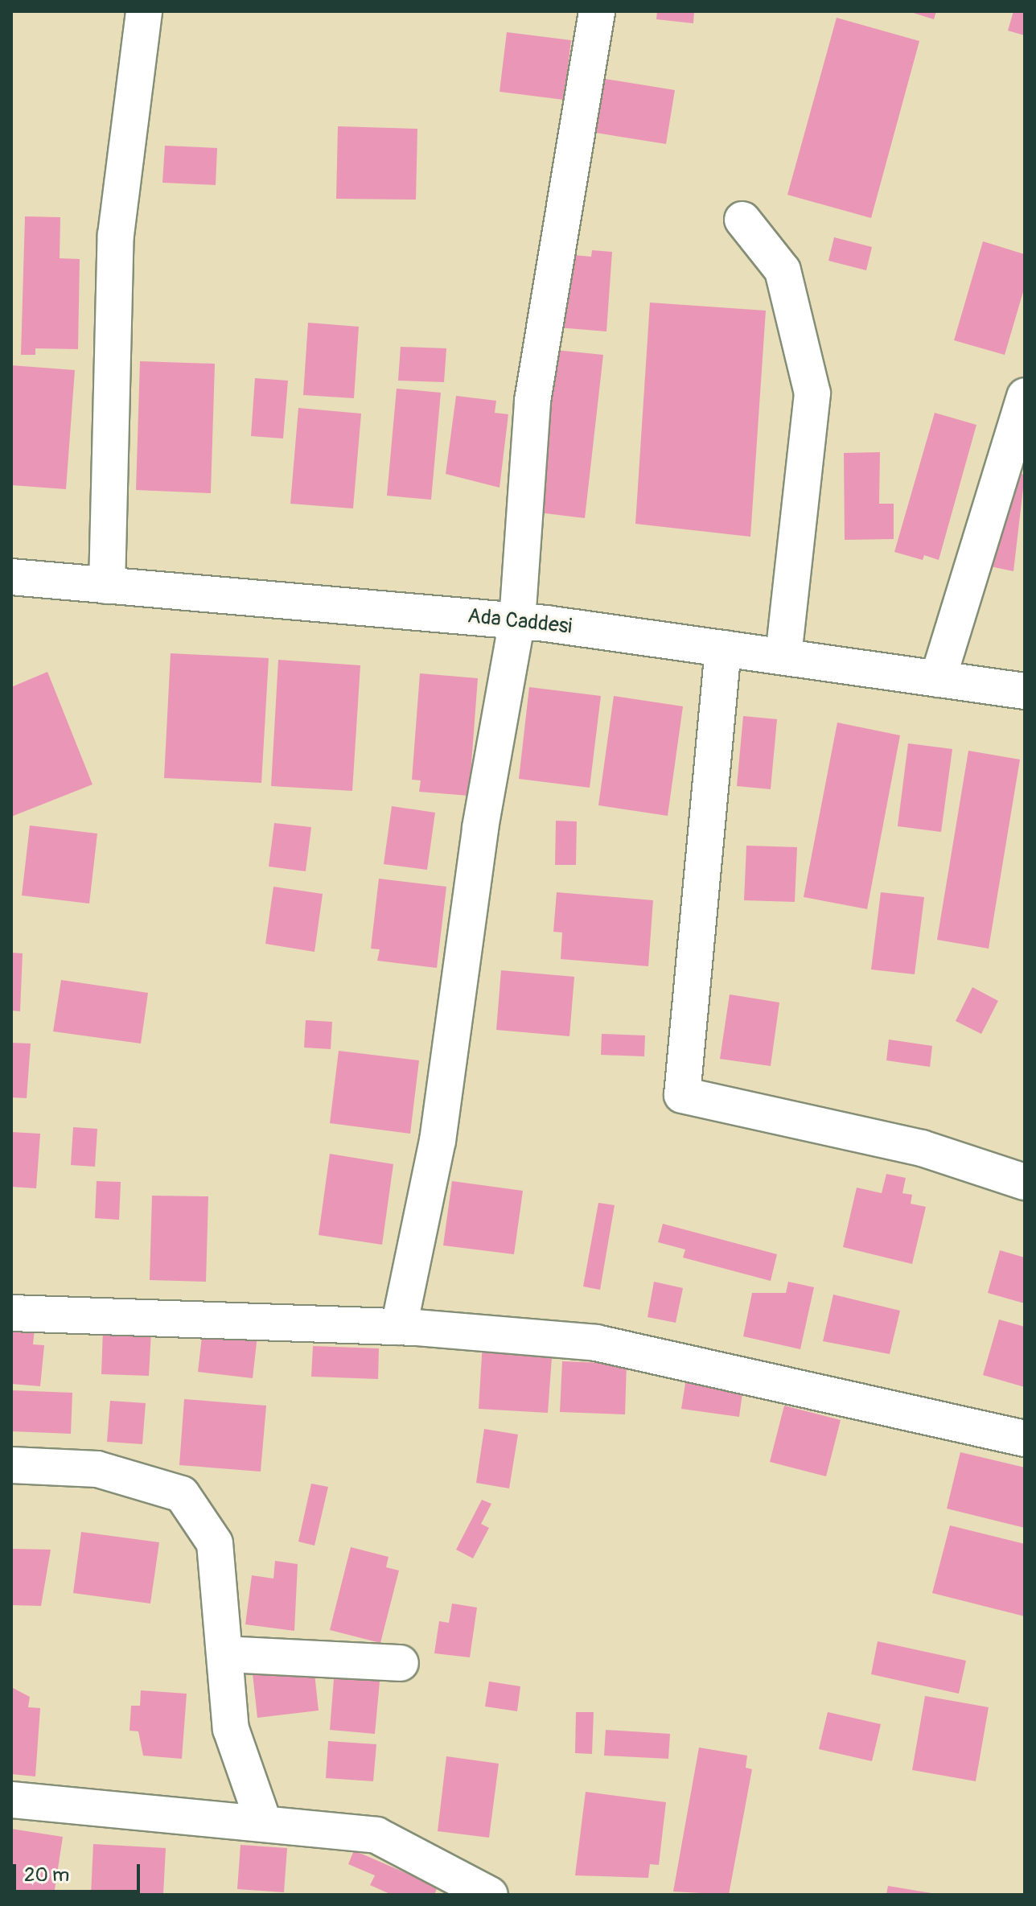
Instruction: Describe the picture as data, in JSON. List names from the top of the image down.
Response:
{
  "streets": {
    "street": ["Ada Caddesi"]
  },
  "scale_bar": "20 m"
}
